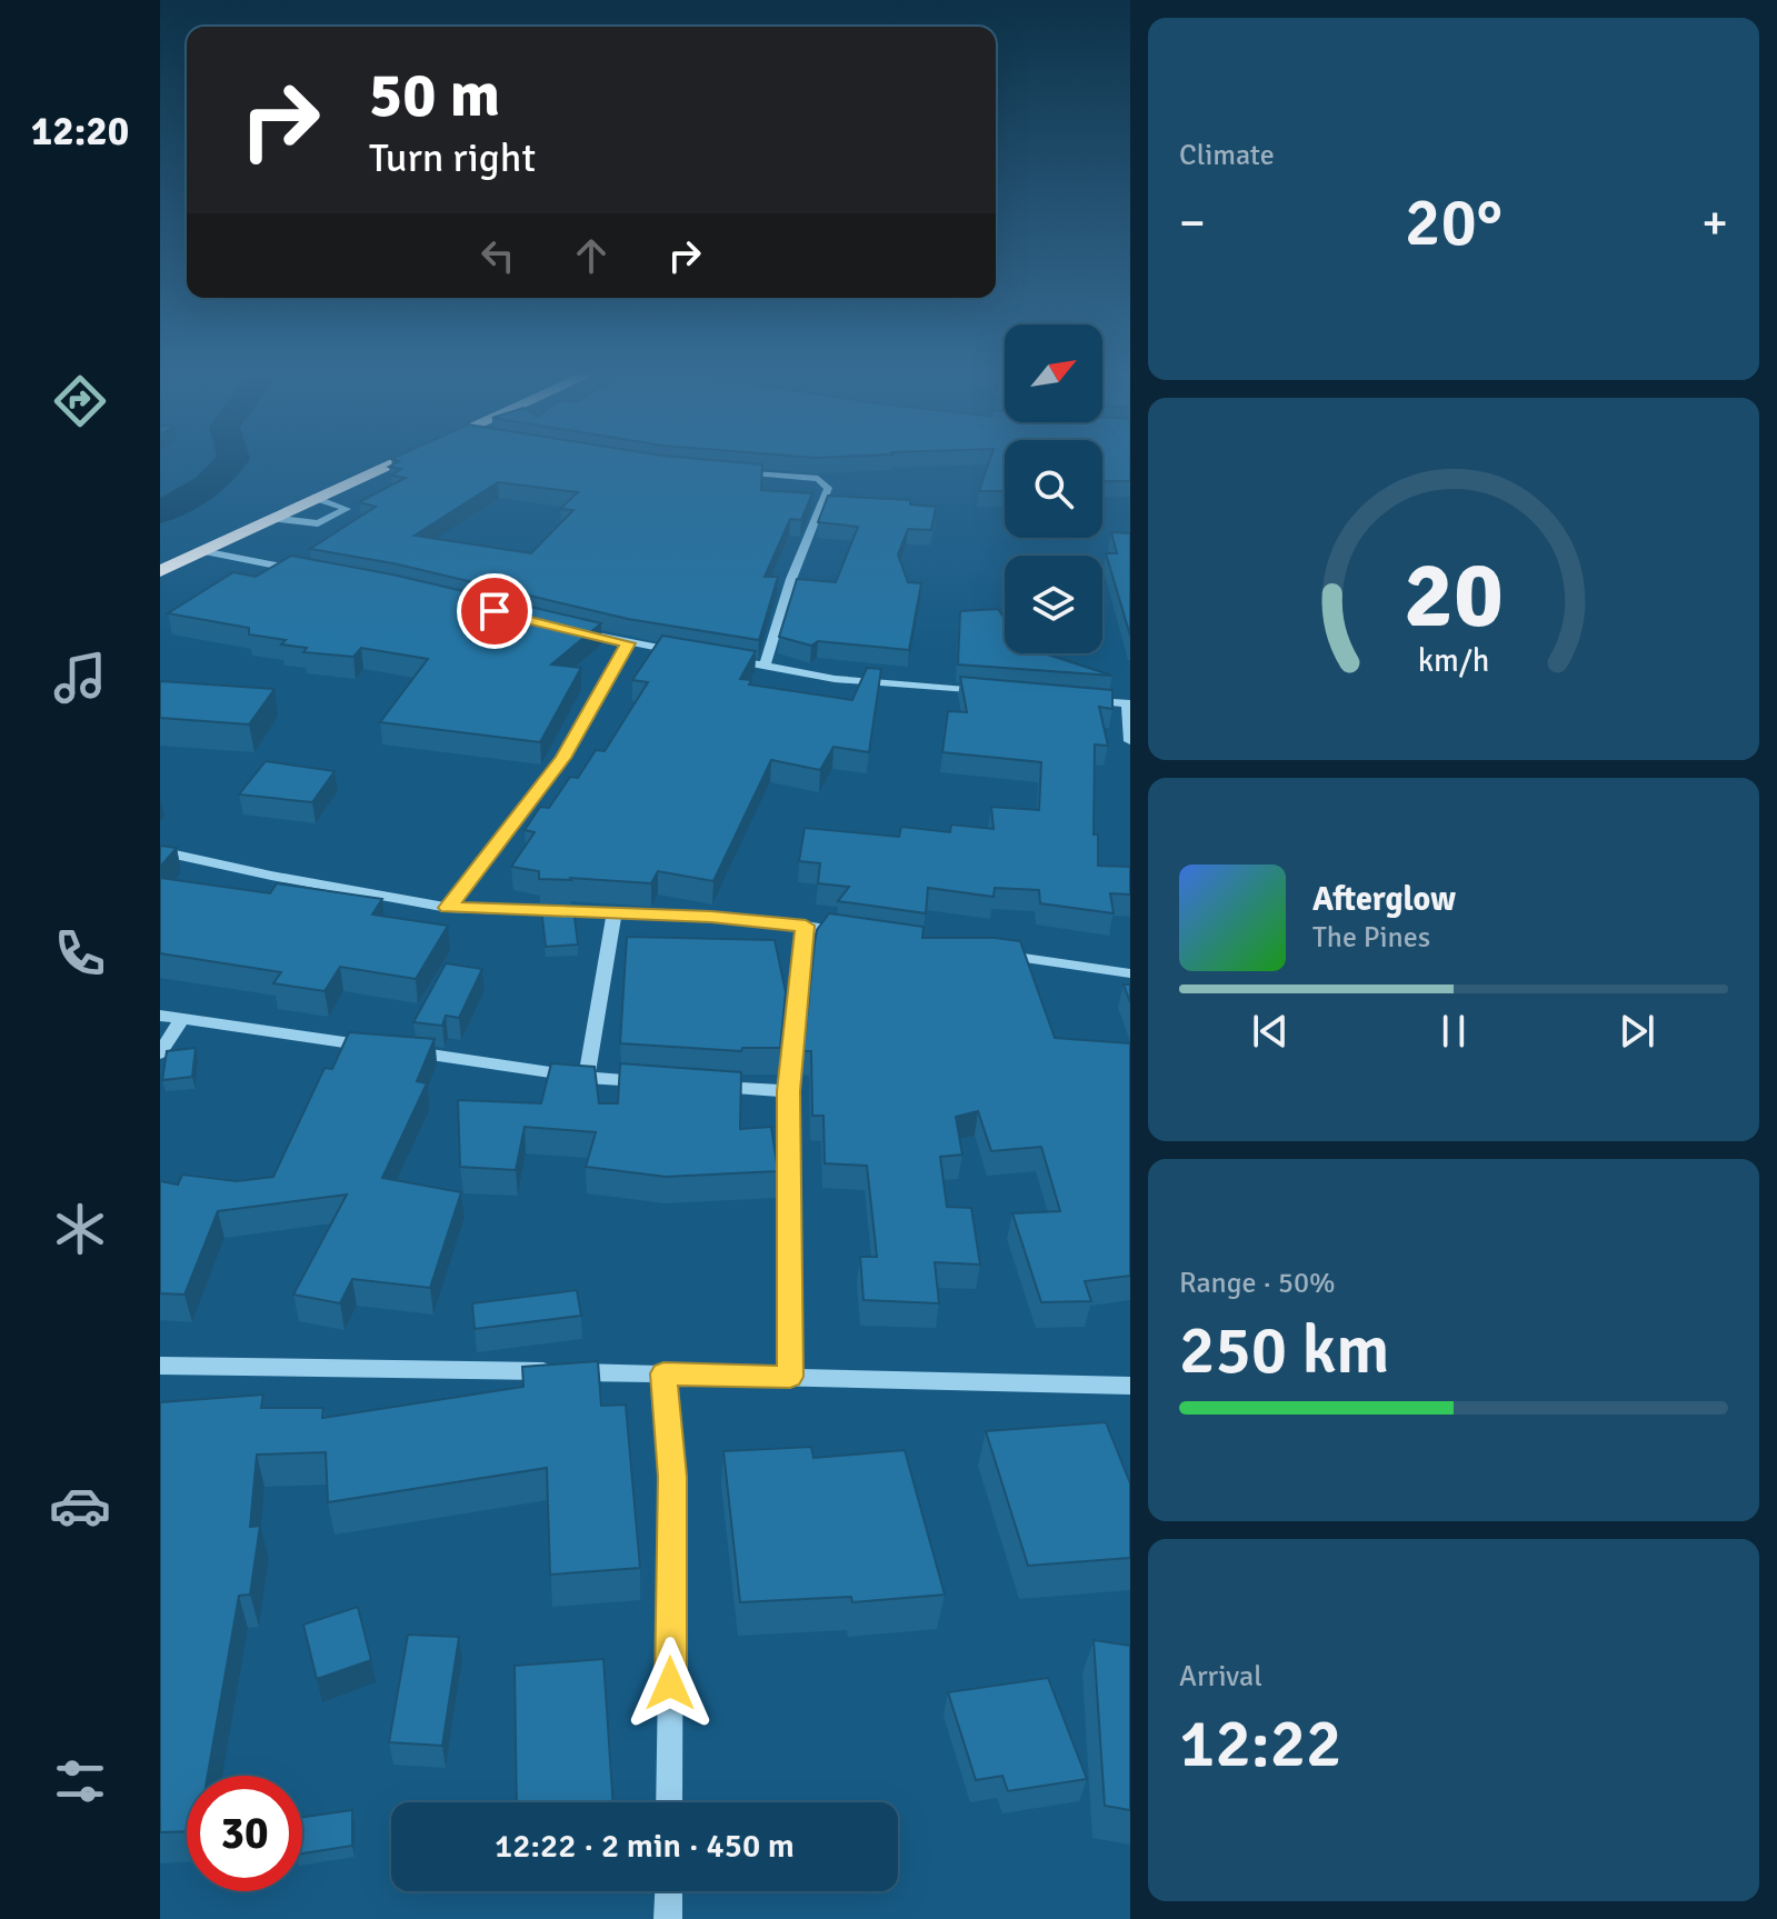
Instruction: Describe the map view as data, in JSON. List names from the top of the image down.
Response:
{
  "north": "top right",
  "page": {
    "tabs": "12:20",
    "tile": [
      "Climate",
      ["Range · 50%", "250 km"],
      ["Arrival", "12:22"]
    ],
    "turn": ["50 m", "Turn right"],
    "heat": ["−", "20°", "+"],
    "song": ["Afterglow", "The Pines"],
    "limit": "30",
    "trip": "12:22 · 2 min · 450 m",
    "gauge": ["20", "km/h"]
  }
}
